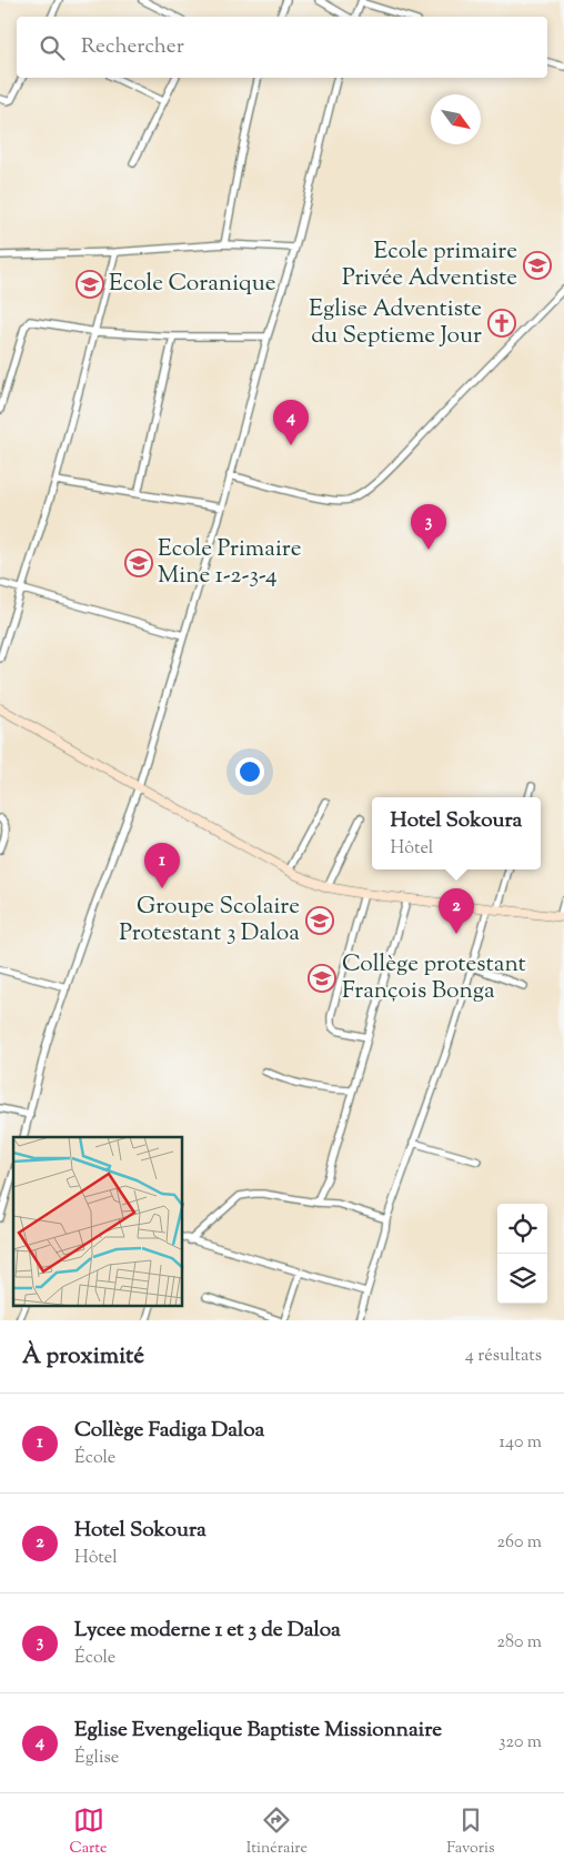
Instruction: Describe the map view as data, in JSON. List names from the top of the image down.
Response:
{
  "places": {
    "school or university": [
      "Ecole primaire Privée Adventiste",
      "Ecole Coranique",
      "Ecole Primaire Mine 1-2-3-4",
      "Groupe Scolaire Protestant 3 Daloa",
      "Collège protestant François Bonga"
    ],
    "church": ["Eglise Adventiste du Septieme Jour"]
  },
  "north": "bottom right",
  "page": {
    "search": "Rechercher",
    "pins": [
      "4",
      "3",
      "1",
      "2"
    ],
    "popup": ["Hotel Sokoura", "Hôtel"],
    "heading": ["À proximité", "4 résultats"],
    "list": [
      {
        "mark": "1",
        "name": "Collège Fadiga Daloa",
        "note": "École",
        "value": "140 m"
      },
      {
        "mark": "2",
        "name": "Hotel Sokoura",
        "note": "Hôtel",
        "value": "260 m"
      },
      {
        "mark": "3",
        "name": "Lycee moderne 1 et 3 de Daloa",
        "note": "École",
        "value": "280 m"
      },
      {
        "mark": "4",
        "name": "Eglise Evengelique Baptiste Missionnaire",
        "note": "Église",
        "value": "320 m"
      }
    ],
    "nav": ["Carte", "Itinéraire", "Favoris"]
  }
}
